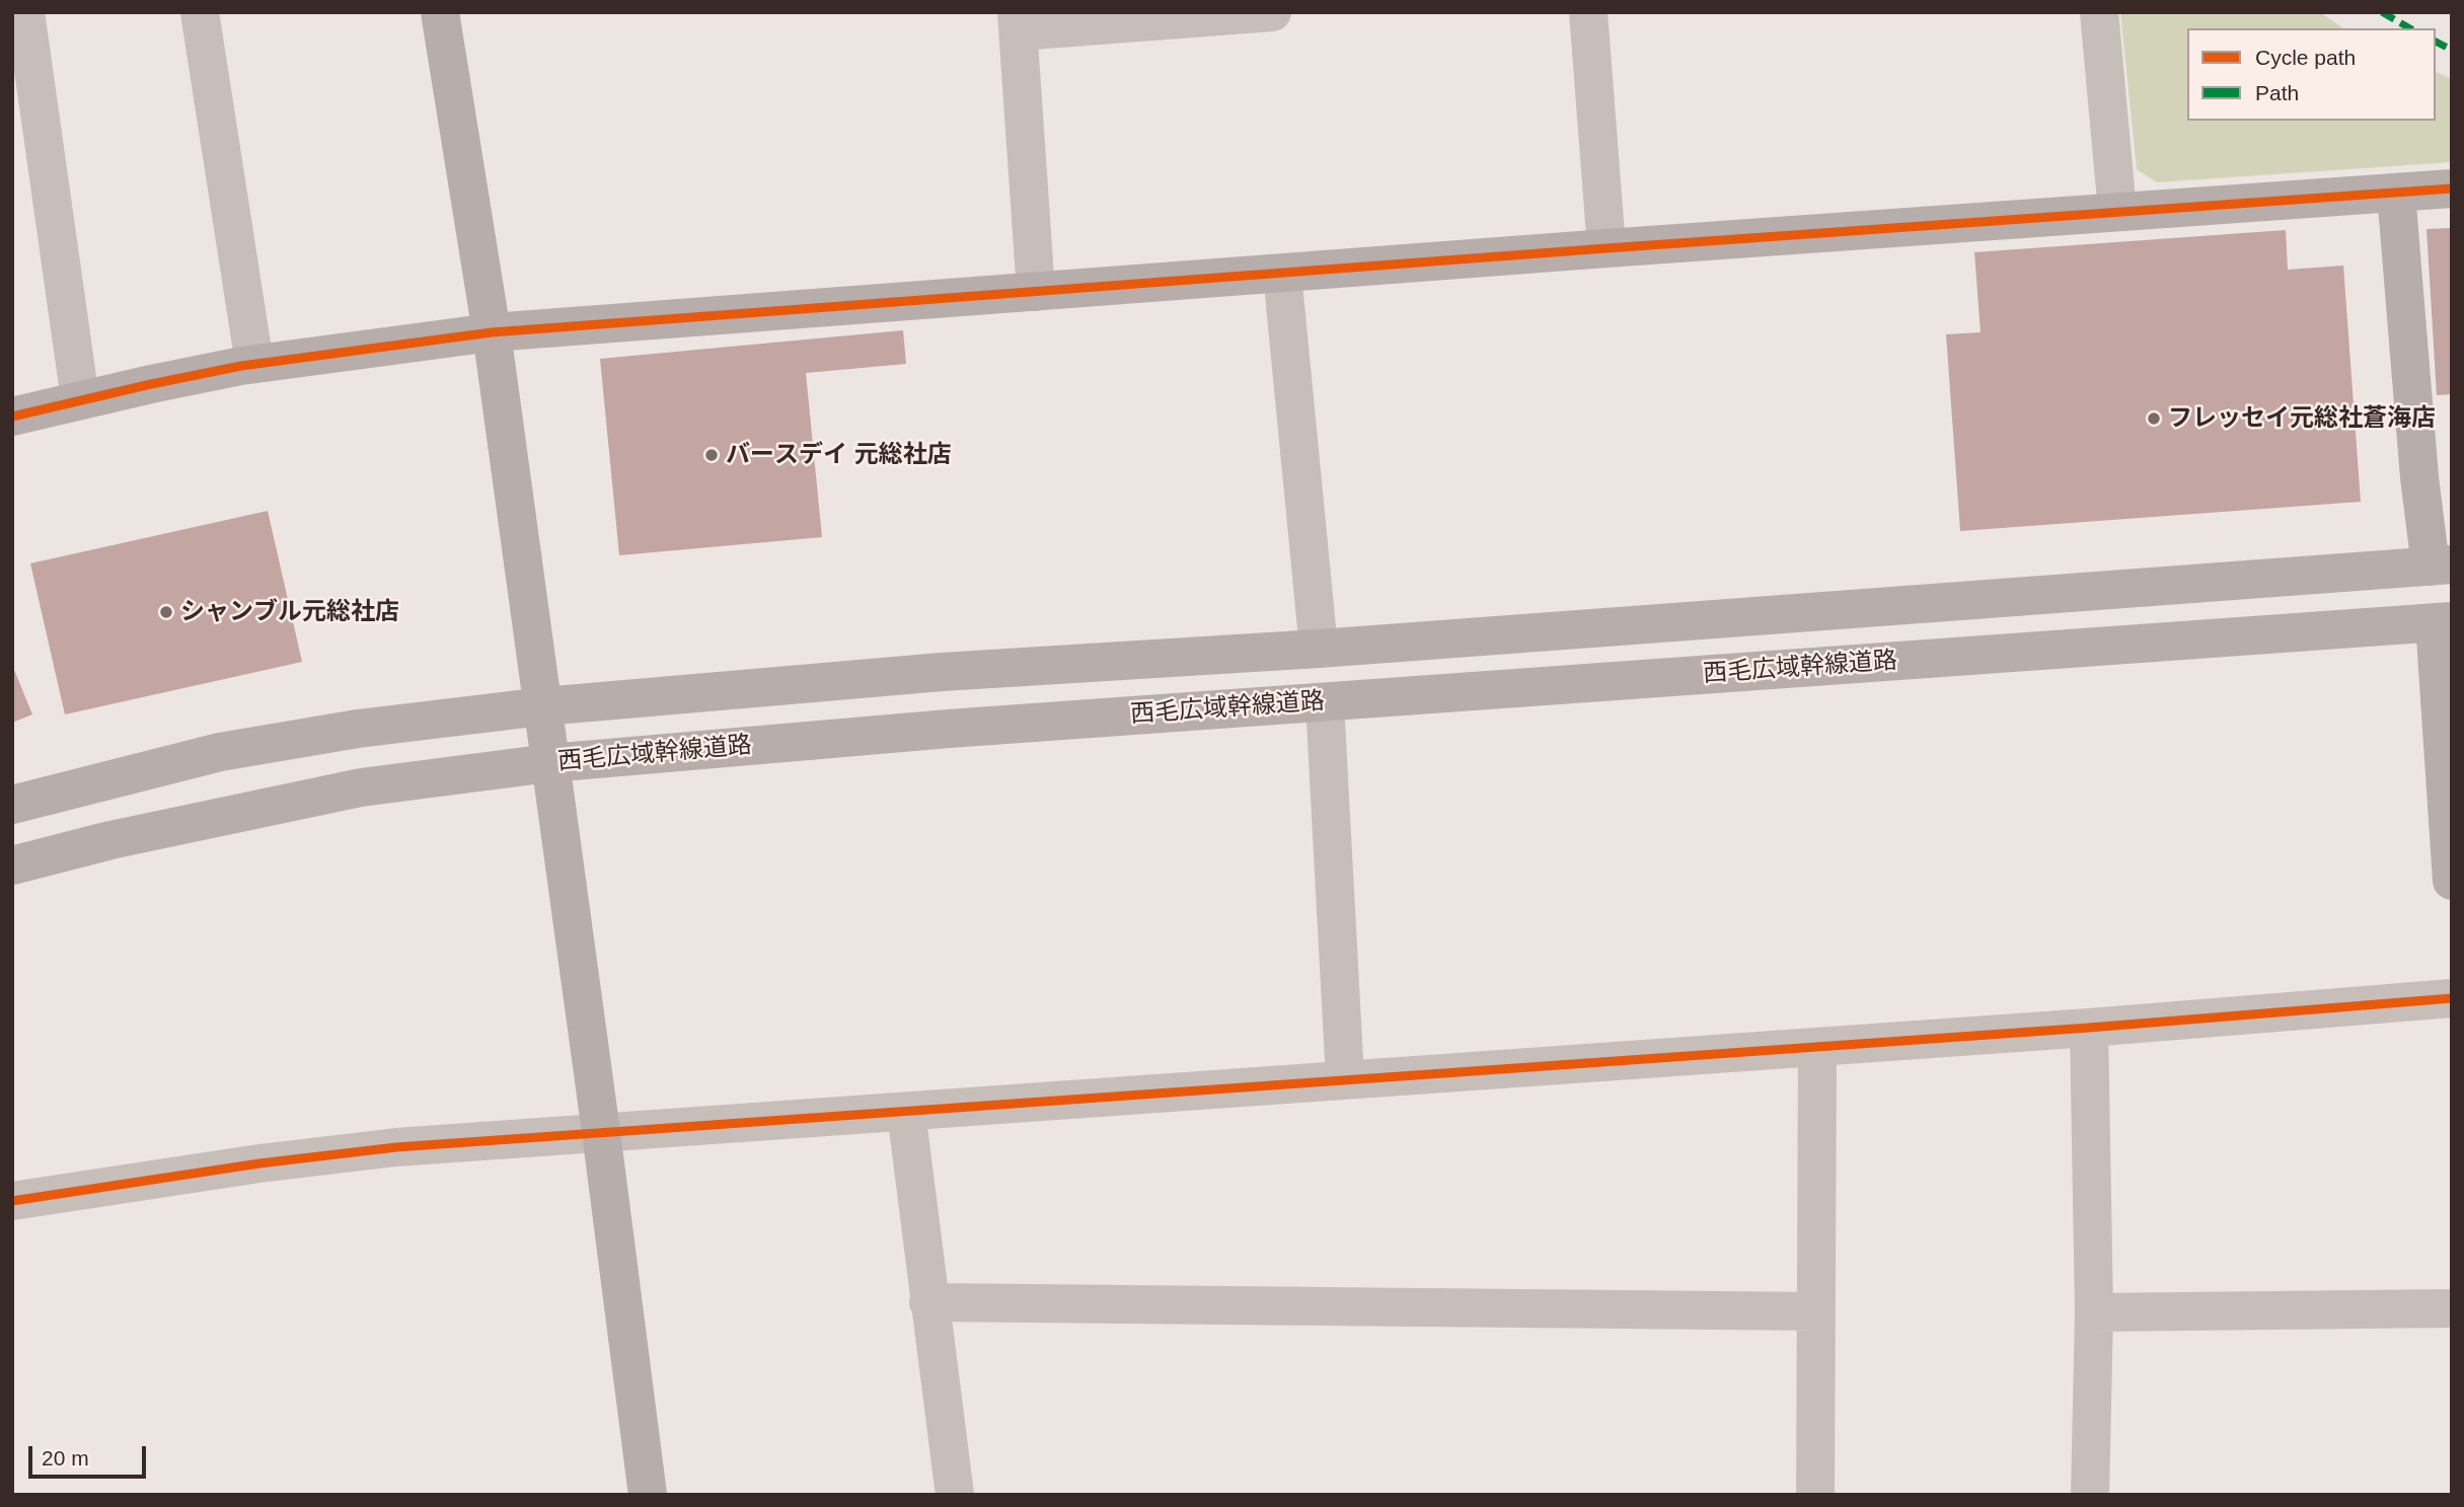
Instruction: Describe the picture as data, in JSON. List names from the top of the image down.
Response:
{
  "streets": {
    "main road": ["西毛広域幹線道路"]
  },
  "places": ["フレッセイ元総社蒼海店", "バースデイ 元総社店", "シャンブル元総社店"],
  "legend": ["Cycle path", "Path"],
  "scale_bar": "20 m"
}
